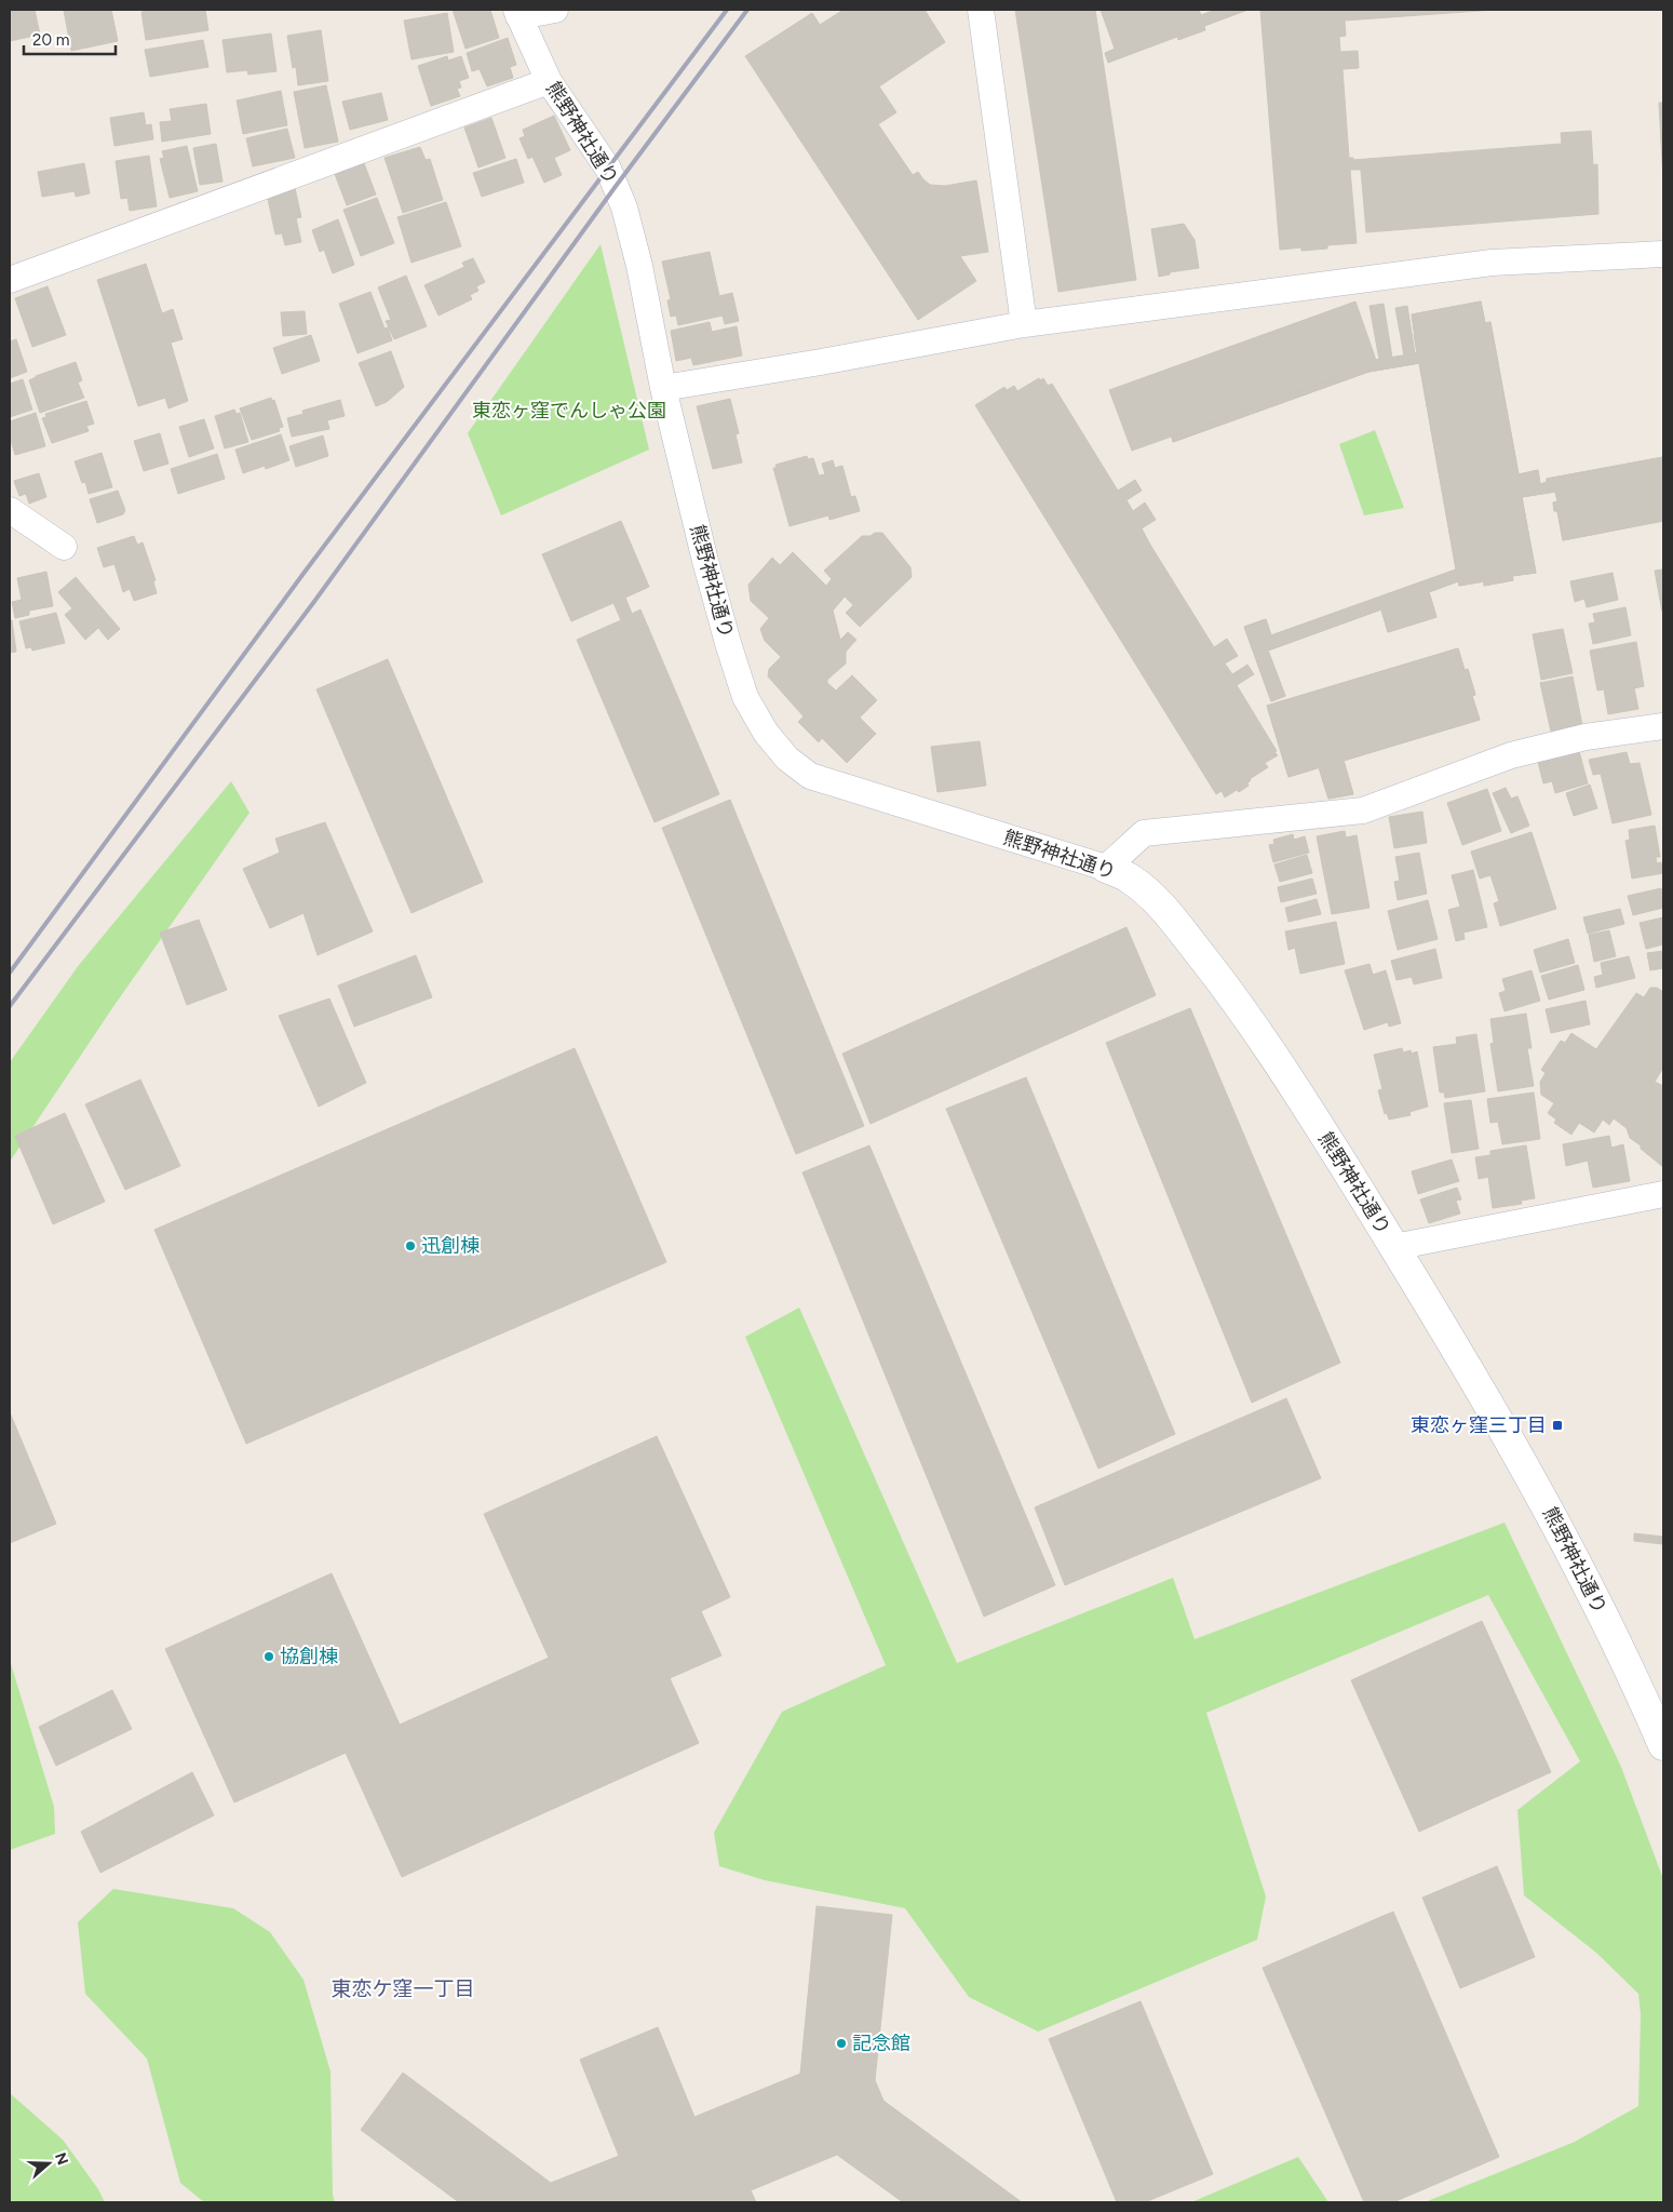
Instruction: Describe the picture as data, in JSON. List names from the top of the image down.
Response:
{
  "streets": {
    "main road": ["熊野神社通り"]
  },
  "districts": ["東恋ケ窪一丁目"],
  "parks": ["東恋ヶ窪でんしゃ公園"],
  "places": {
    "other": ["迅創棟", "協創棟", "記念館"],
    "transit": ["東恋ヶ窪三丁目"]
  },
  "scale_bar": "20 m",
  "north": "right"
}
